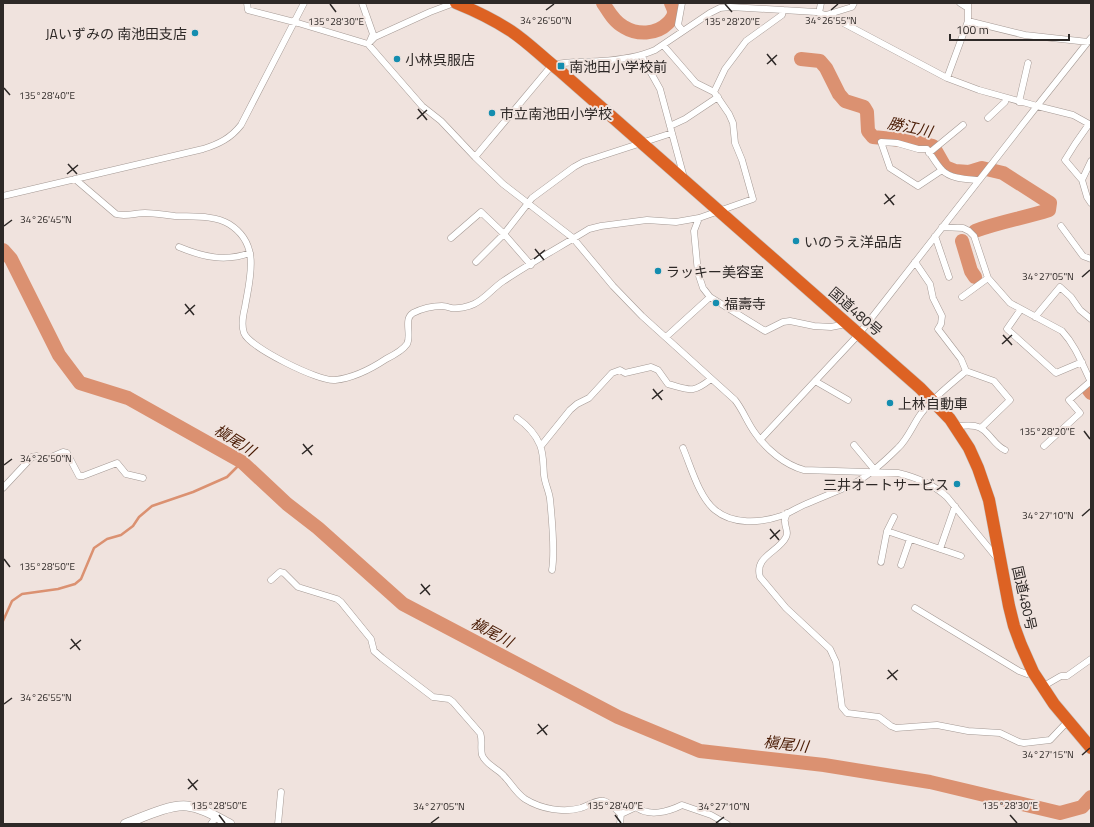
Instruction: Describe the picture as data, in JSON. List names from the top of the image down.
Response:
{
  "streets": {
    "highway": ["国道480号"]
  },
  "water": ["勝江川", "槇尾川"],
  "places": {
    "other": [
      "JAいずみの 南池田支店",
      "小林呉服店",
      "市立南池田小学校",
      "いのうえ洋品店",
      "ラッキー美容室",
      "福壽寺",
      "上林自動車",
      "三井オートサービス"
    ],
    "transit": ["南池田小学校前"]
  },
  "scale_bar": "100 m",
  "coordinates": [
    "34°26'50\"N",
    "34°26'55\"N",
    "135°28'30\"E",
    "135°28'20\"E",
    "135°28'40\"E",
    "34°26'45\"N",
    "34°27'05\"N",
    "34°27'10\"N",
    "135°28'50\"E",
    "34°27'15\"N"
  ]
}
